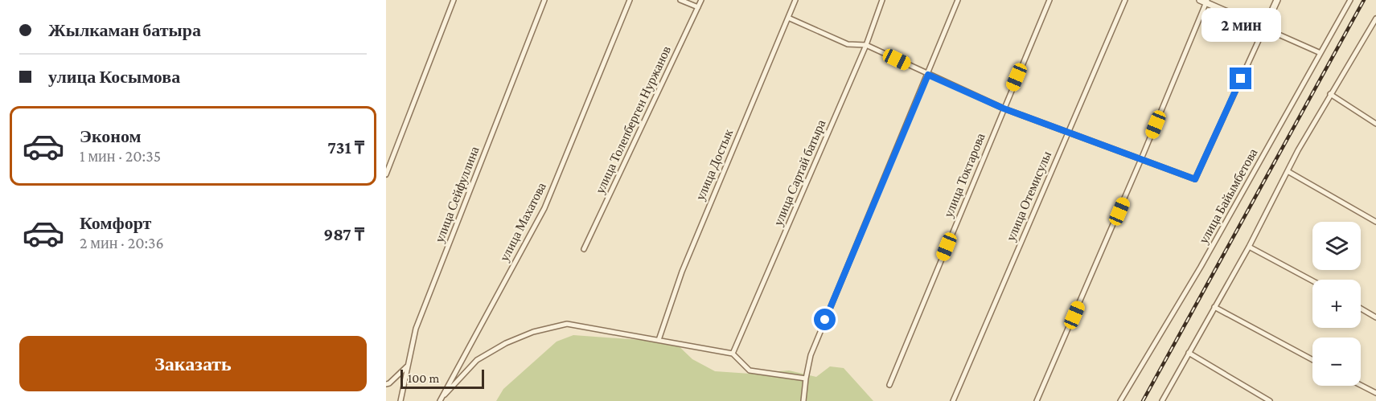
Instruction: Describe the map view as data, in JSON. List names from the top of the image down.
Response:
{
  "streets": {
    "street": [
      "улица Толепберген Нуржанов",
      "улица Достык",
      "улица Сартай батыра",
      "улица Токтарова",
      "улица Сейфуллина",
      "улица Отемисулы",
      "улица Байымбетова",
      "улица Махатова"
    ]
  },
  "scale_bar": "100 m",
  "page": {
    "banner": ["Жылкаман батыра", "улица Косымова"],
    "bubble": "2 мин",
    "list": [
      {
        "name": "Эконом",
        "note": "1 мин · 20:35",
        "value": "731 ₸"
      },
      {
        "name": "Комфорт",
        "note": "2 мин · 20:36",
        "value": "987 ₸"
      }
    ],
    "map_buttons": ["+", "−"],
    "buttons": "Заказать",
    "scale": "100 m"
  }
}
